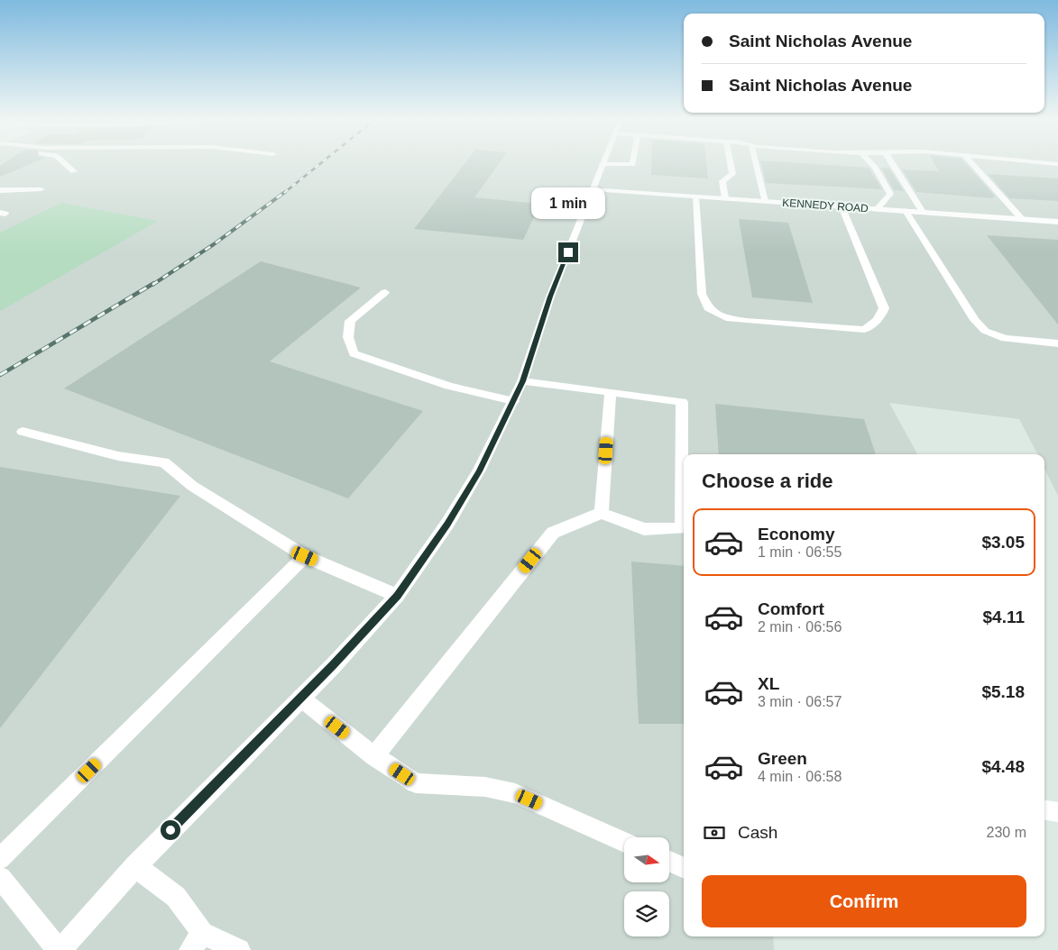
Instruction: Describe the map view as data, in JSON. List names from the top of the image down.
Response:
{
  "streets": {
    "street": ["KENNEDY ROAD"]
  },
  "north": "right",
  "page": {
    "banner": ["Saint Nicholas Avenue", "Saint Nicholas Avenue"],
    "bubble": "1 min",
    "heading": "Choose a ride",
    "list": [
      {
        "name": "Economy",
        "note": "1 min · 06:55",
        "value": "$3.05"
      },
      {
        "name": "Comfort",
        "note": "2 min · 06:56",
        "value": "$4.11"
      },
      {
        "name": "XL",
        "note": "3 min · 06:57",
        "value": "$5.18"
      },
      {
        "name": "Green",
        "note": "4 min · 06:58",
        "value": "$4.48"
      }
    ],
    "pay": ["Cash", "230 m"],
    "buttons": "Confirm"
  }
}
